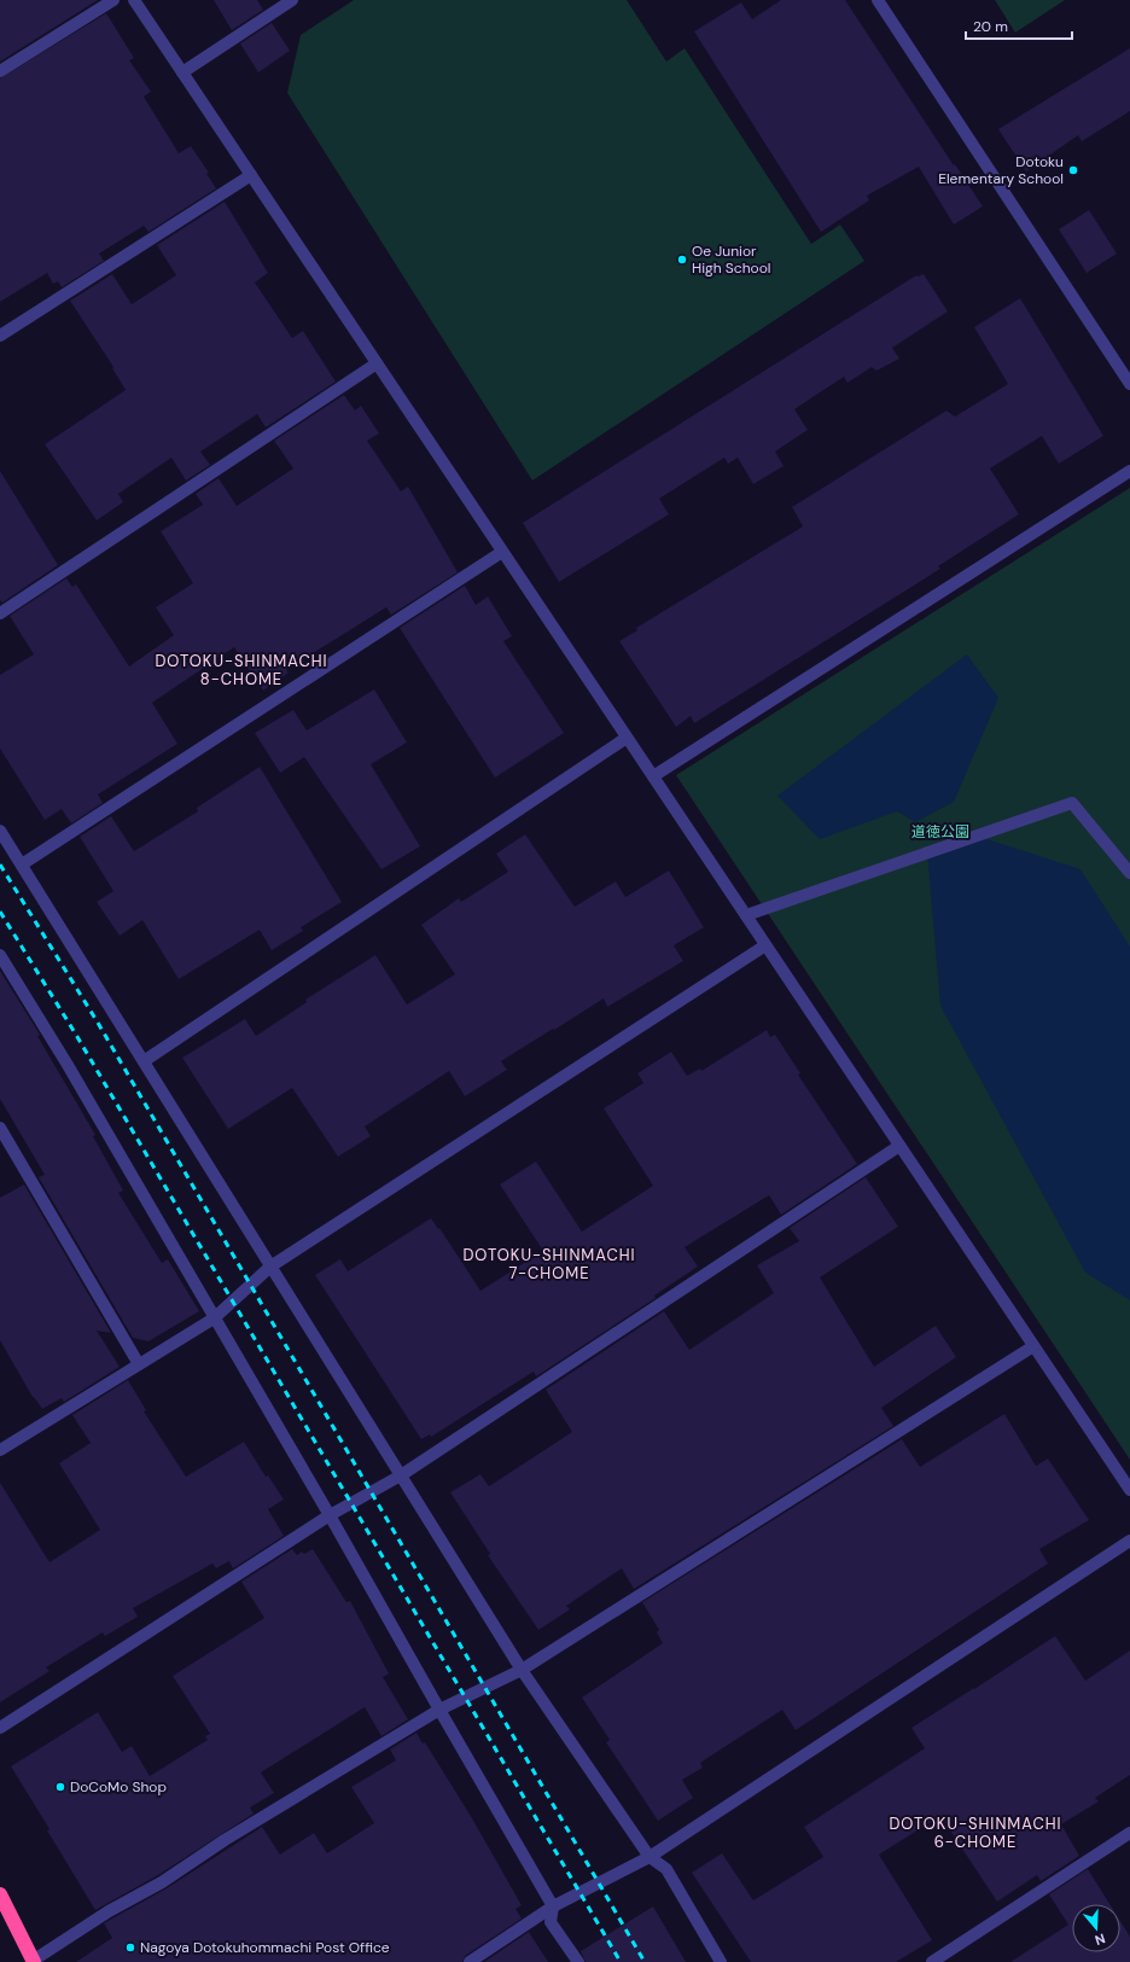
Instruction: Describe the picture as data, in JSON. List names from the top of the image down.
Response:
{
  "districts": ["DOTOKU-SHINMACHI 8-CHOME", "DOTOKU-SHINMACHI 7-CHOME", "DOTOKU-SHINMACHI 6-CHOME"],
  "parks": ["道徳公園"],
  "places": [
    "Dotoku Elementary School",
    "Oe Junior High School",
    "DoCoMo Shop",
    "Nagoya Dotokuhommachi Post Office"
  ],
  "scale_bar": "20 m",
  "north": "bottom"
}
